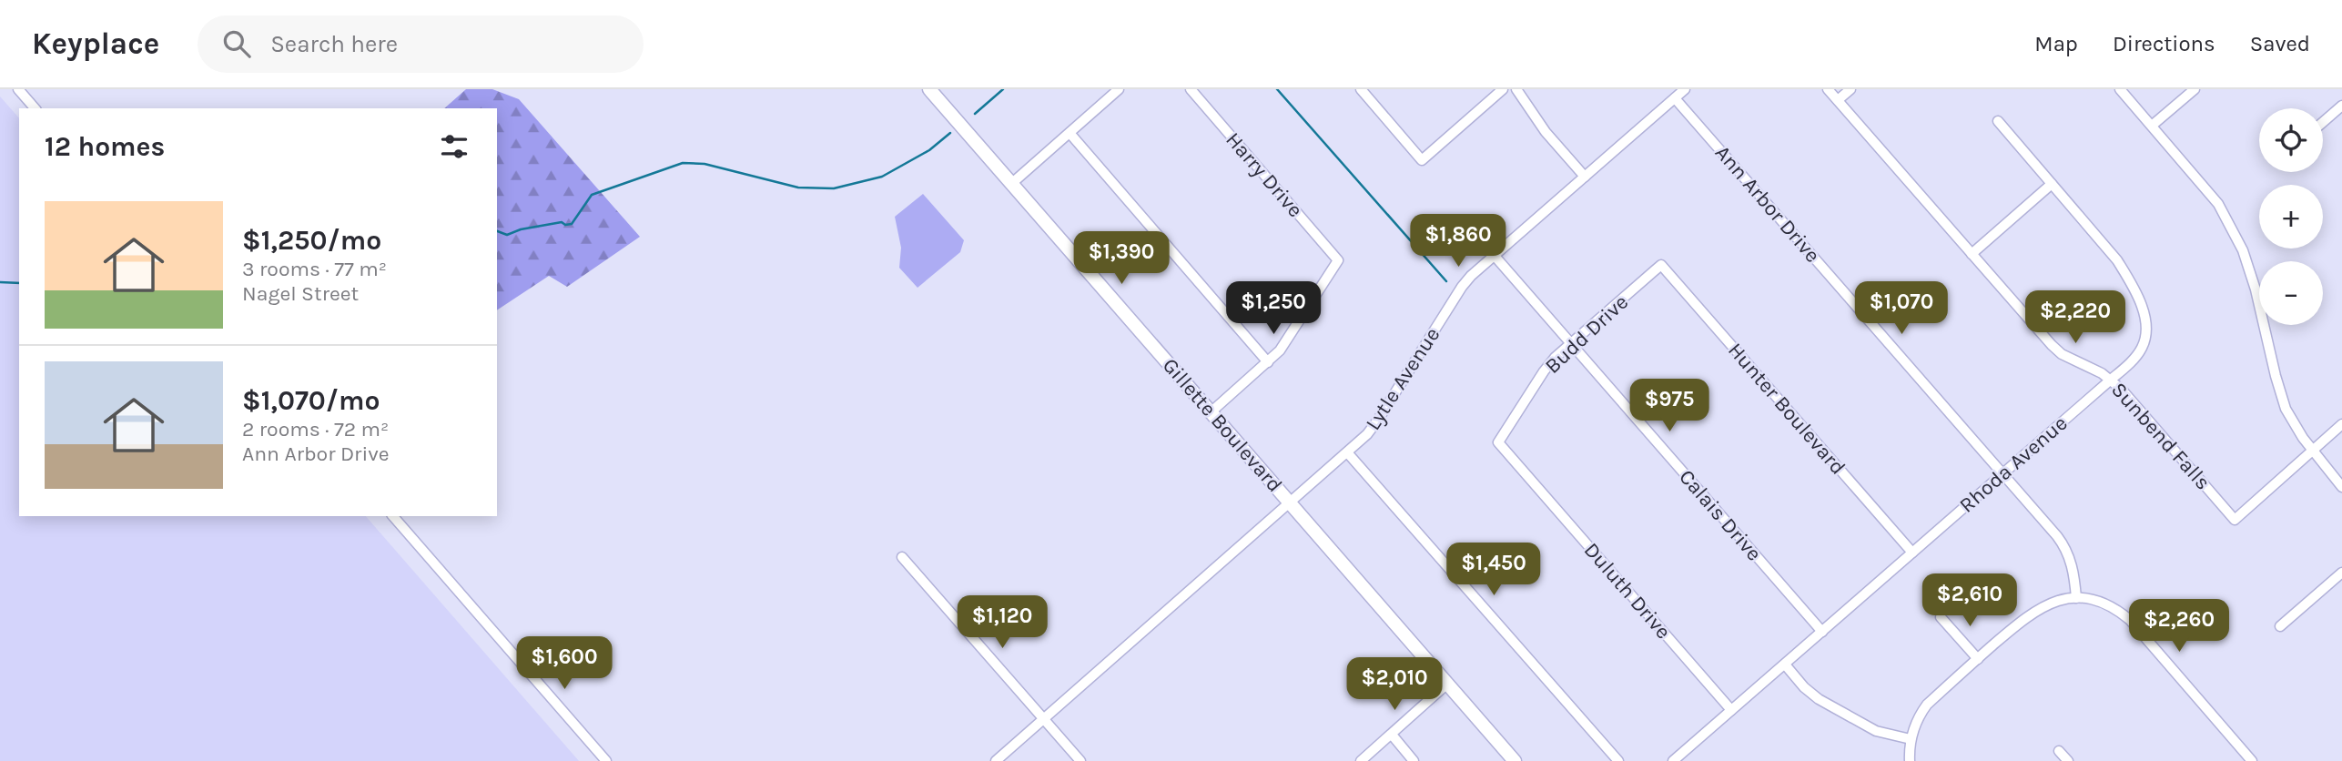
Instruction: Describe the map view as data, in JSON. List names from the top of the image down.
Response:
{
  "streets": {
    "main road": ["Gillette Boulevard"],
    "street": [
      "Harry Drive",
      "Ann Arbor Drive",
      "Budd Drive",
      "Lytle Avenue",
      "Hunter Boulevard",
      "Sunbend Falls",
      "Rhoda Avenue",
      "Calais Drive",
      "Duluth Drive"
    ]
  },
  "crossings": [
    ["Ann Arbor Drive", "Lytle Avenue"],
    ["Ann Arbor Drive", "Rhoda Avenue"],
    ["Budd Drive", "Hunter Boulevard"],
    ["Budd Drive", "Calais Drive"],
    ["Budd Drive", "Duluth Drive"],
    ["Lytle Avenue", "Gillette Boulevard"],
    ["Lytle Avenue", "Calais Drive"],
    ["Hunter Boulevard", "Rhoda Avenue"],
    ["Sunbend Falls", "Rhoda Avenue"],
    ["Rhoda Avenue", "Calais Drive"],
    ["Rhoda Avenue", "Duluth Drive"]
  ],
  "page": {
    "header": "Keyplace",
    "search": "Search here",
    "nav": ["Map", "Directions", "Saved"],
    "map_buttons": ["+", "−"],
    "heading": "12 homes",
    "list": [
      {
        "name": "$1,250/mo",
        "note": "3 rooms · 77 m² · Nagel Street"
      },
      {
        "name": "$1,070/mo",
        "note": "2 rooms · 72 m² · Ann Arbor Drive"
      }
    ],
    "price": [
      "$1,860",
      "$1,390",
      "$1,250",
      "$1,070",
      "$2,220",
      "$975",
      "$1,450",
      "$2,610",
      "$1,120",
      "$2,260",
      "$1,600",
      "$2,010"
    ]
  }
}
